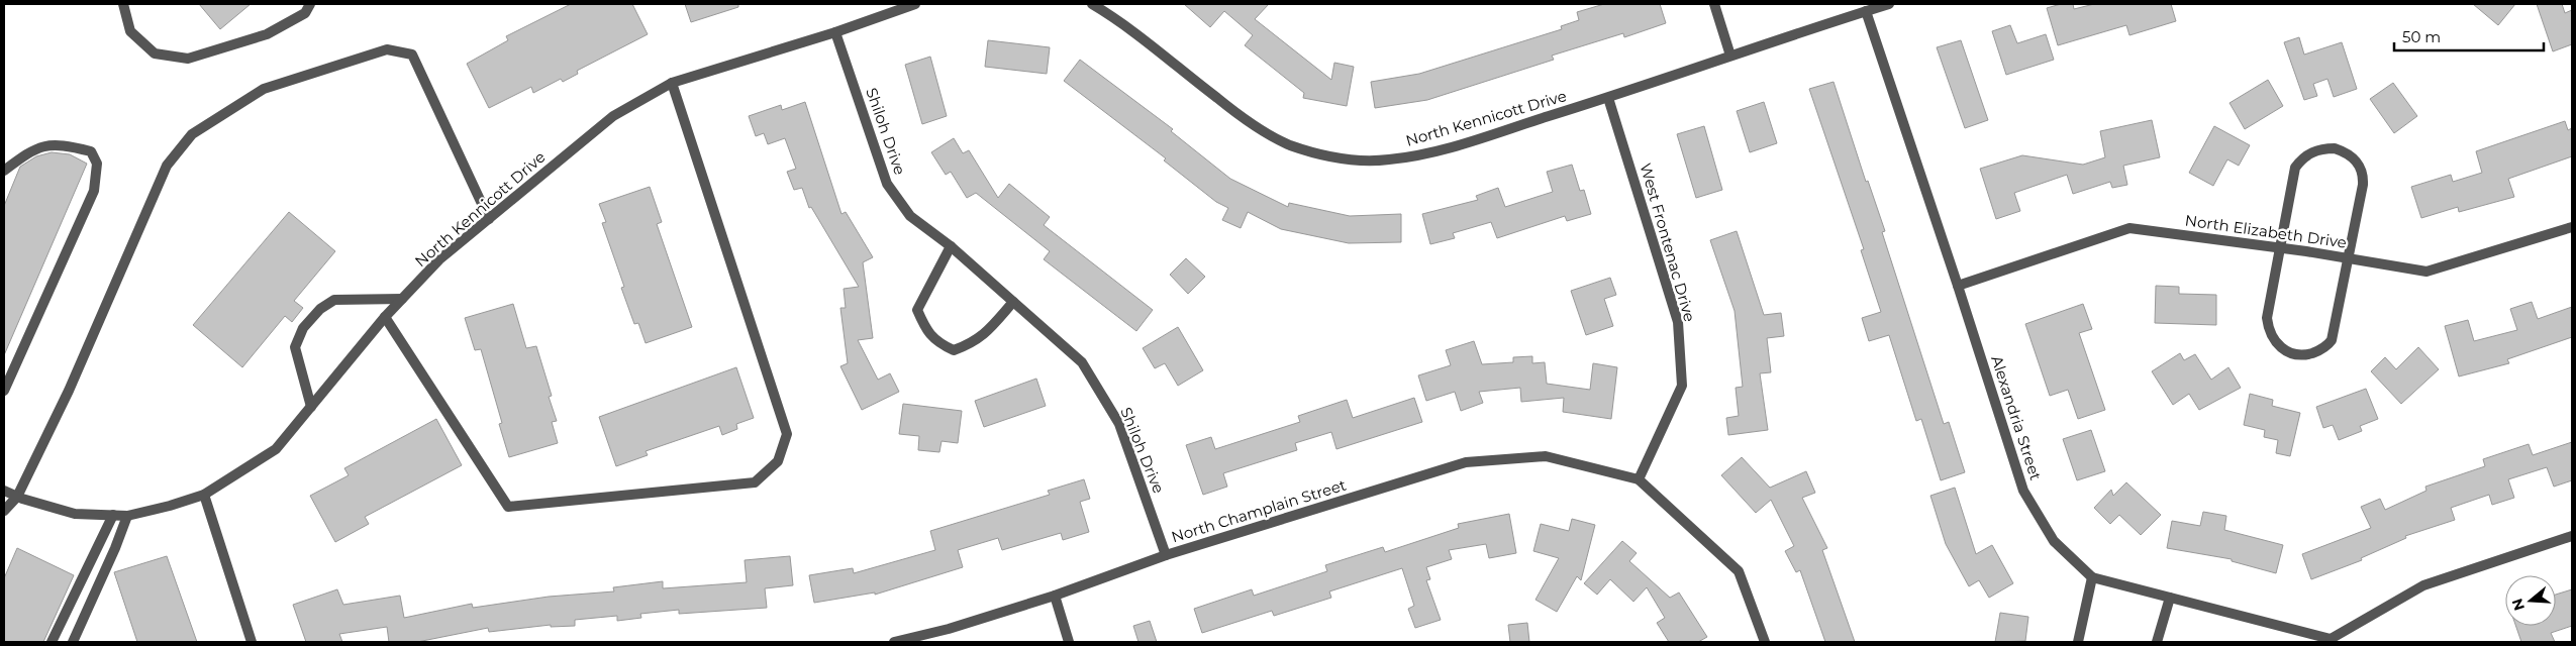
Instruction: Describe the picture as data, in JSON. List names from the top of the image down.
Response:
{
  "streets": {
    "street": [
      "North Kennicott Drive",
      "Shiloh Drive",
      "North Elizabeth Drive",
      "West Frontenac Drive",
      "Alexandria Street",
      "North Champlain Street"
    ]
  },
  "crossings": [
    ["North Kennicott Drive", "Shiloh Drive"],
    ["North Kennicott Drive", "West Frontenac Drive"],
    ["North Kennicott Drive", "Alexandria Street"],
    ["Shiloh Drive", "North Champlain Street"],
    ["North Elizabeth Drive", "Alexandria Street"],
    ["West Frontenac Drive", "North Champlain Street"]
  ],
  "scale_bar": "50 m",
  "north": "left"
}
